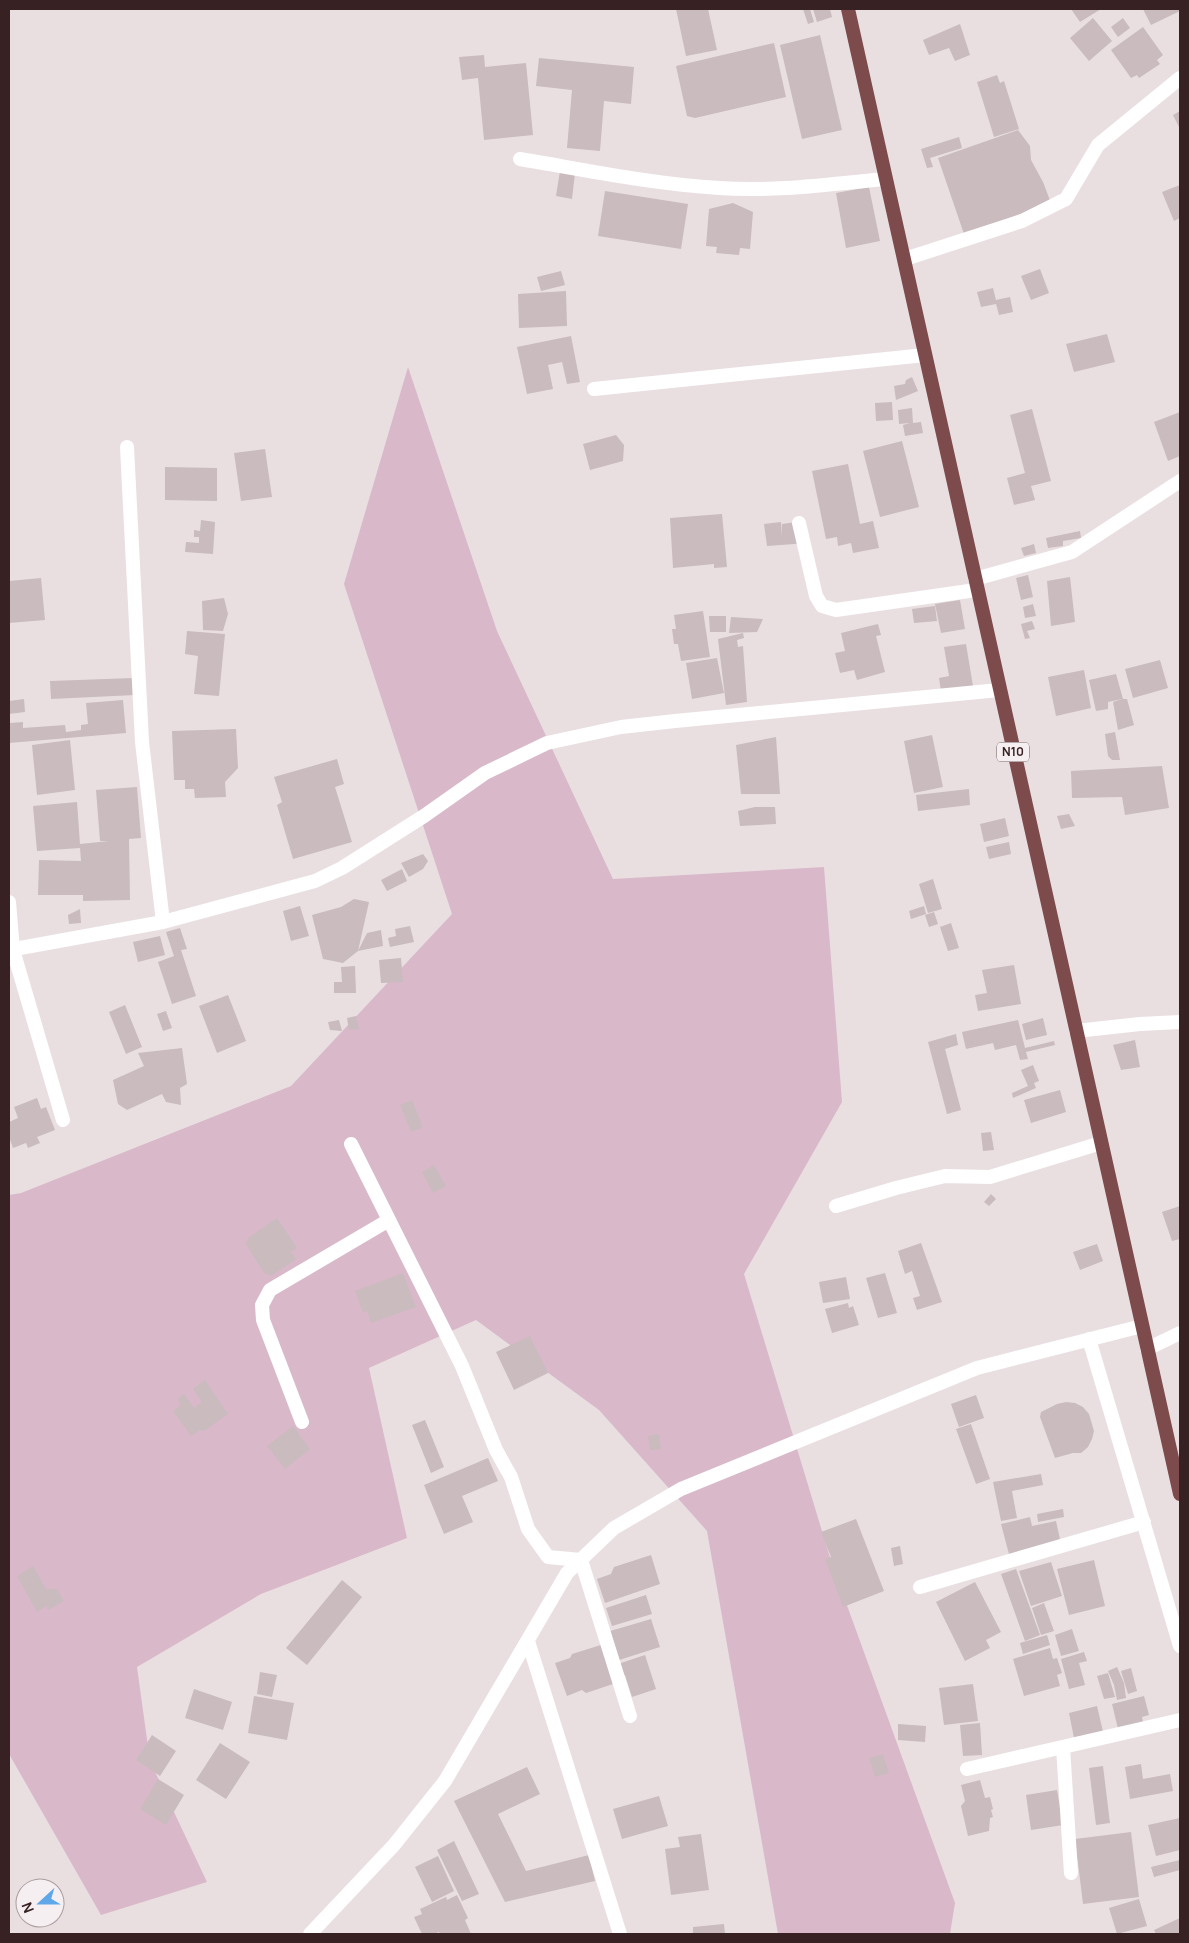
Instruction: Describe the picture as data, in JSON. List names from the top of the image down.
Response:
{
  "streets": {
    "highway": ["N10"]
  },
  "north": "left"
}
